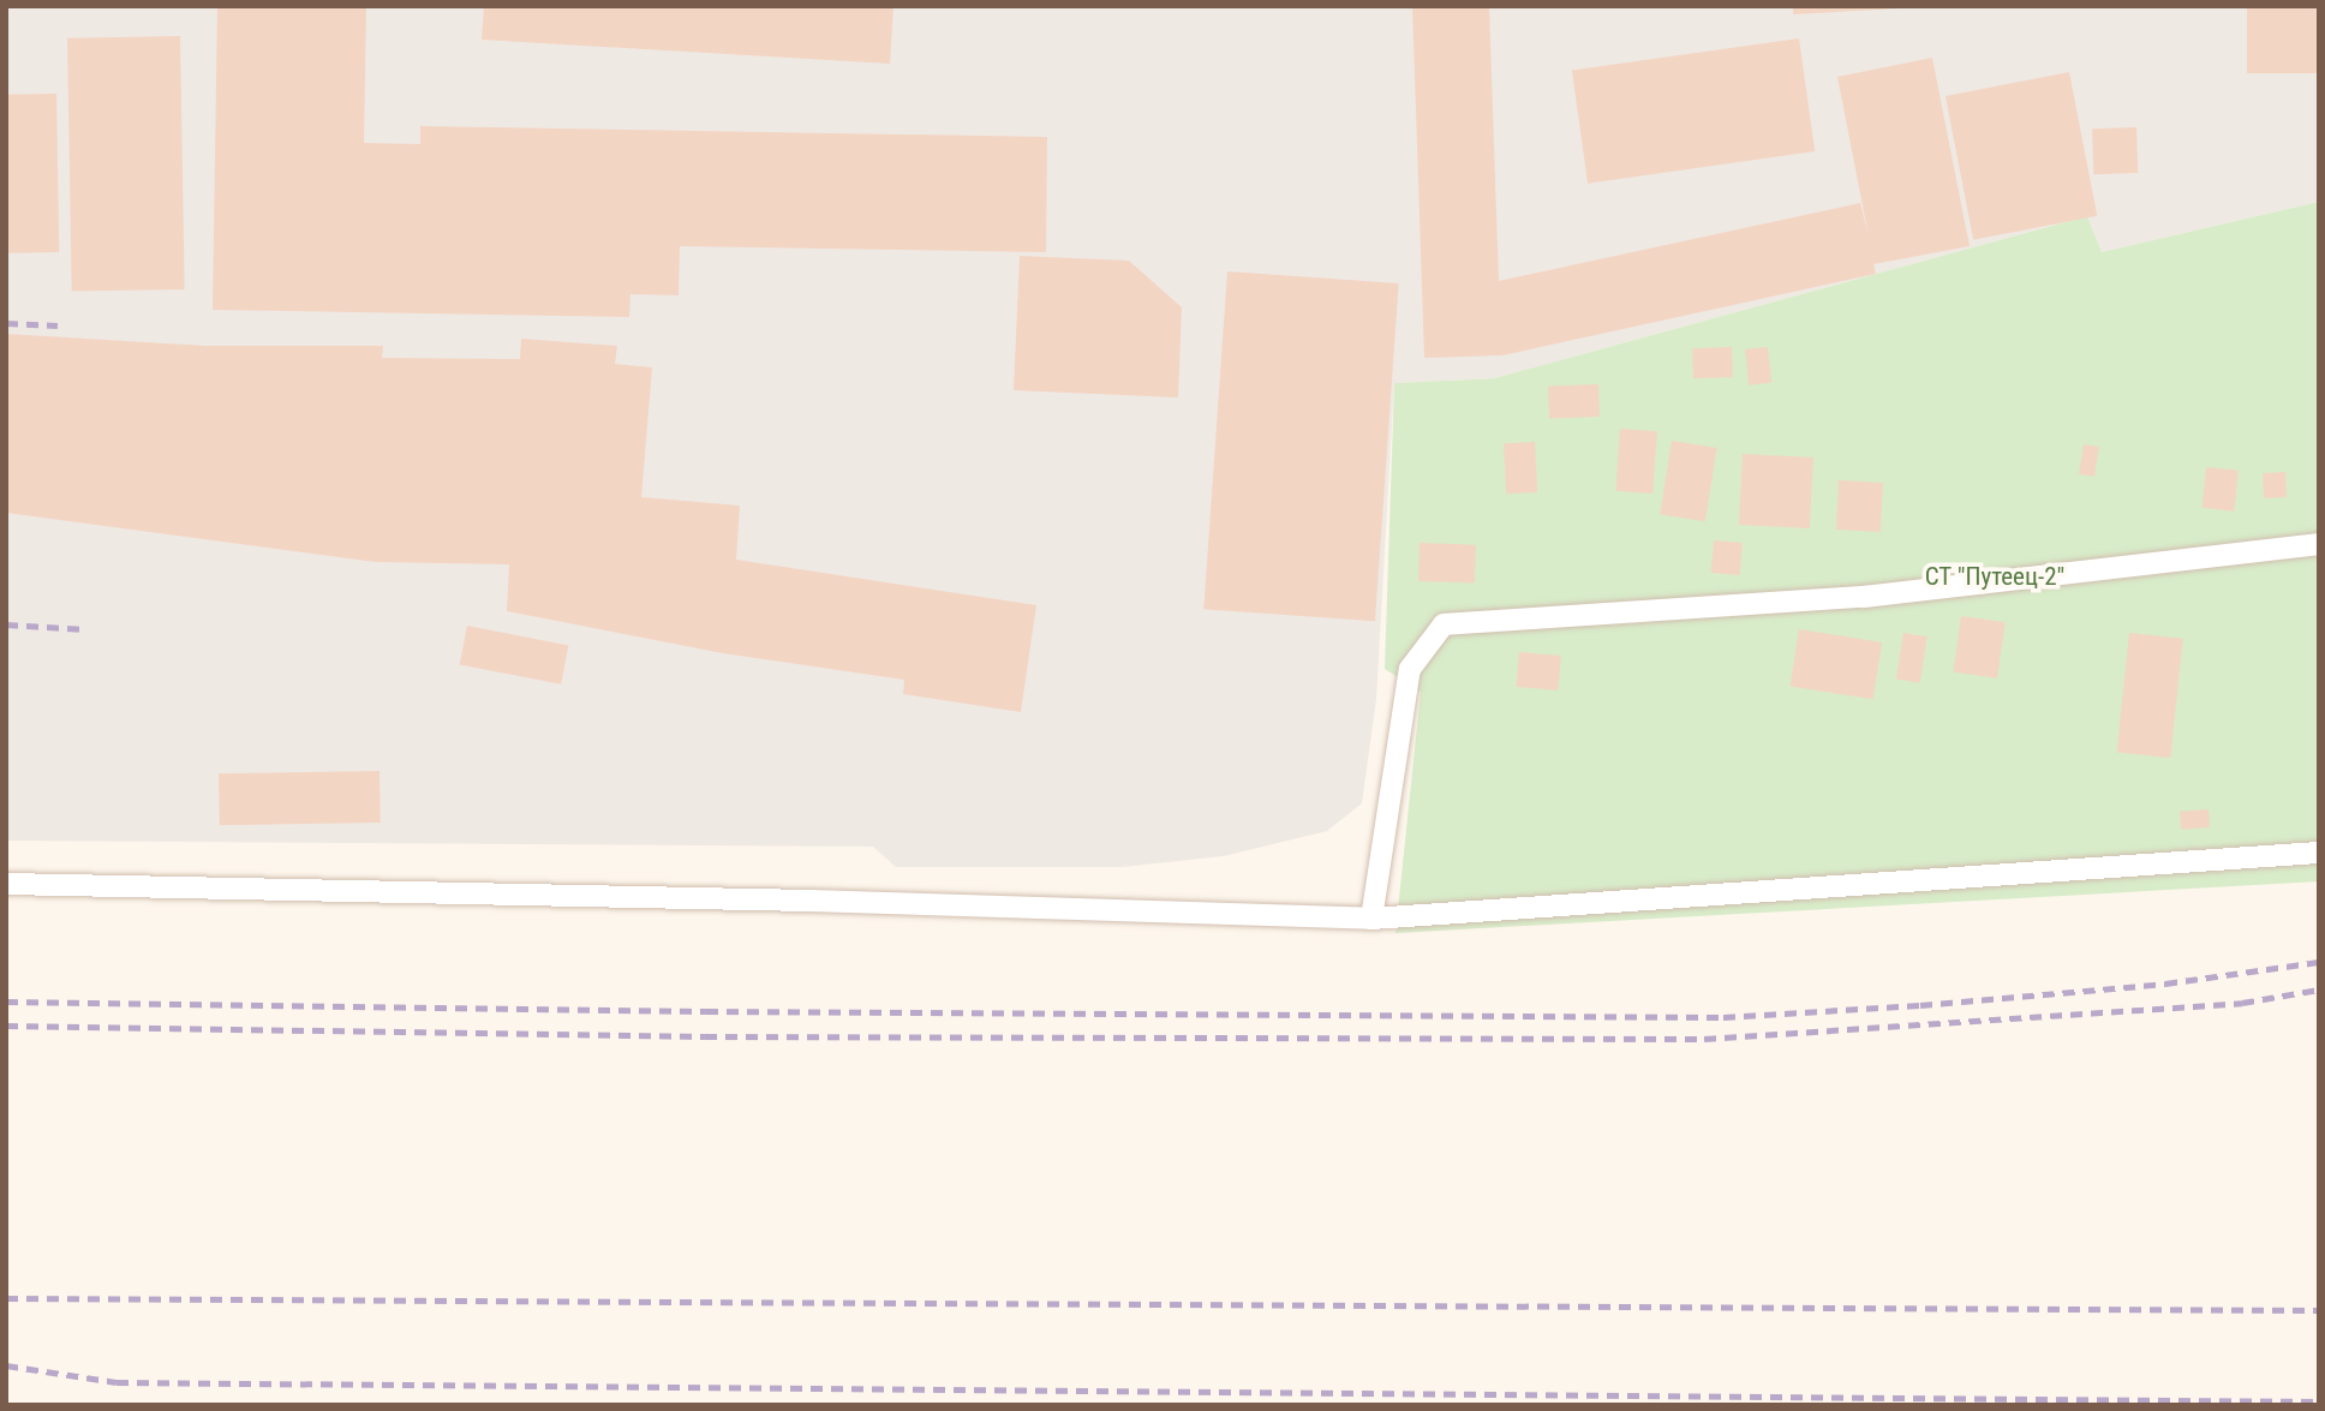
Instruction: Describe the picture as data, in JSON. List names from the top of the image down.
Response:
{
  "parks": ["СТ \"Путеец-2\""]
}
